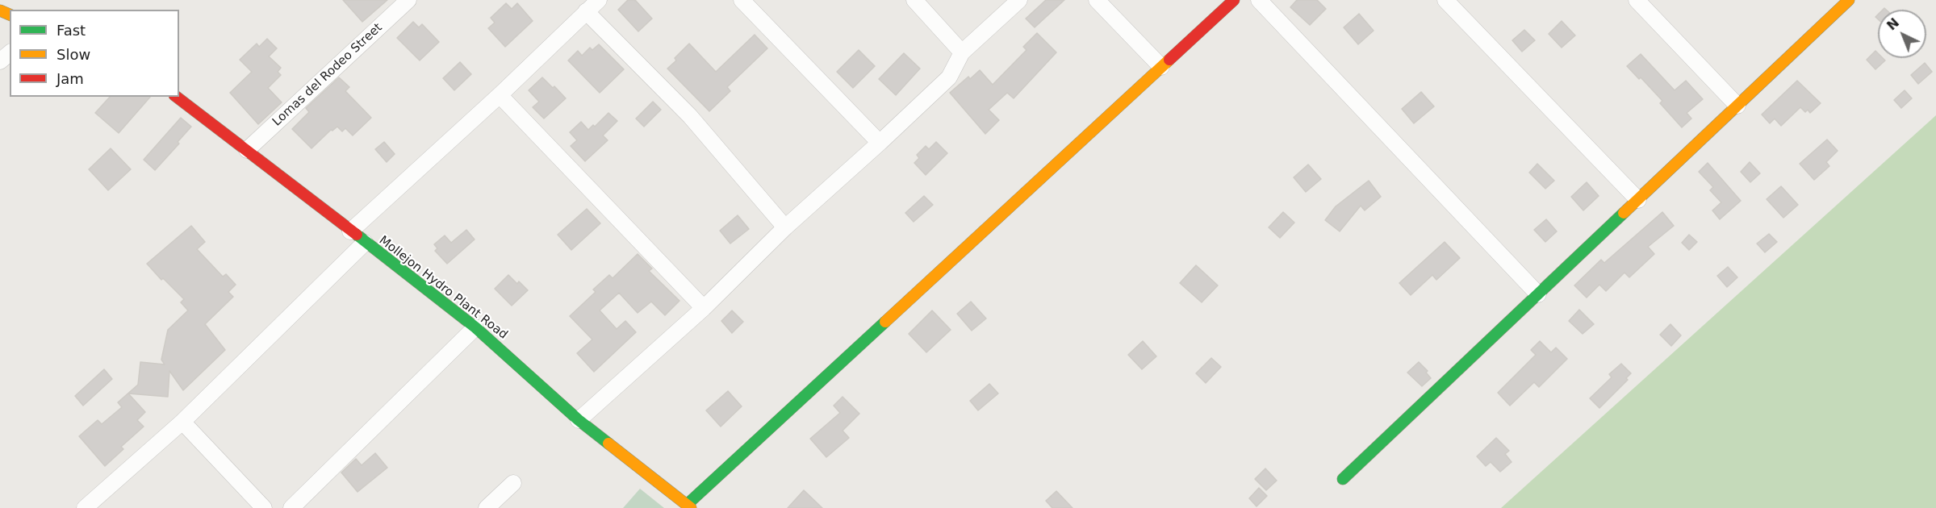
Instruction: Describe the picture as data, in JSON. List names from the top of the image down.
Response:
{
  "streets": {
    "street": ["Lomas del Rodeo Street", "Mollejon Hydro Plant Road"]
  },
  "crossings": [
    ["Lomas del Rodeo Street", "Mollejon Hydro Plant Road"]
  ],
  "legend": ["Fast", "Slow", "Jam"],
  "north": "top left"
}
